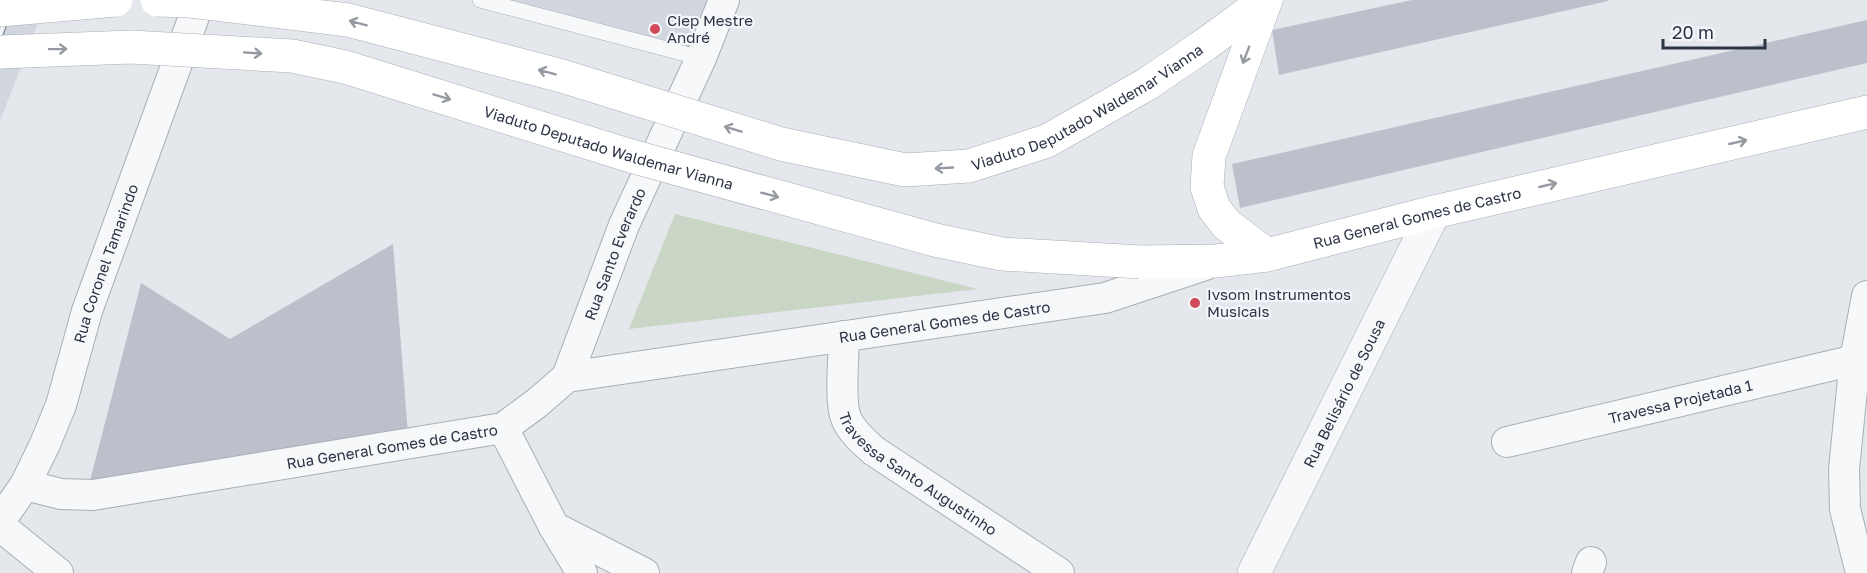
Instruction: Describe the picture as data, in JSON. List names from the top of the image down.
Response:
{
  "streets": {
    "main road": ["Viaduto Deputado Waldemar Vianna", "Rua General Gomes de Castro"],
    "street": [
      "Rua Santo Everardo",
      "Rua Coronel Tamarindo",
      "Rua Belisário de Sousa",
      "Travessa Projetada 1",
      "Travessa Santo Augustinho"
    ]
  },
  "crossings": [
    ["Viaduto Deputado Waldemar Vianna", "Rua General Gomes de Castro"],
    ["Rua General Gomes de Castro", "Rua Santo Everardo"],
    ["Rua General Gomes de Castro", "Rua Coronel Tamarindo"],
    ["Rua General Gomes de Castro", "Rua Belisário de Sousa"],
    ["Rua General Gomes de Castro", "Travessa Santo Augustinho"]
  ],
  "places": ["Ciep Mestre André", "Ivsom Instrumentos Musicais"],
  "scale_bar": "20 m"
}
